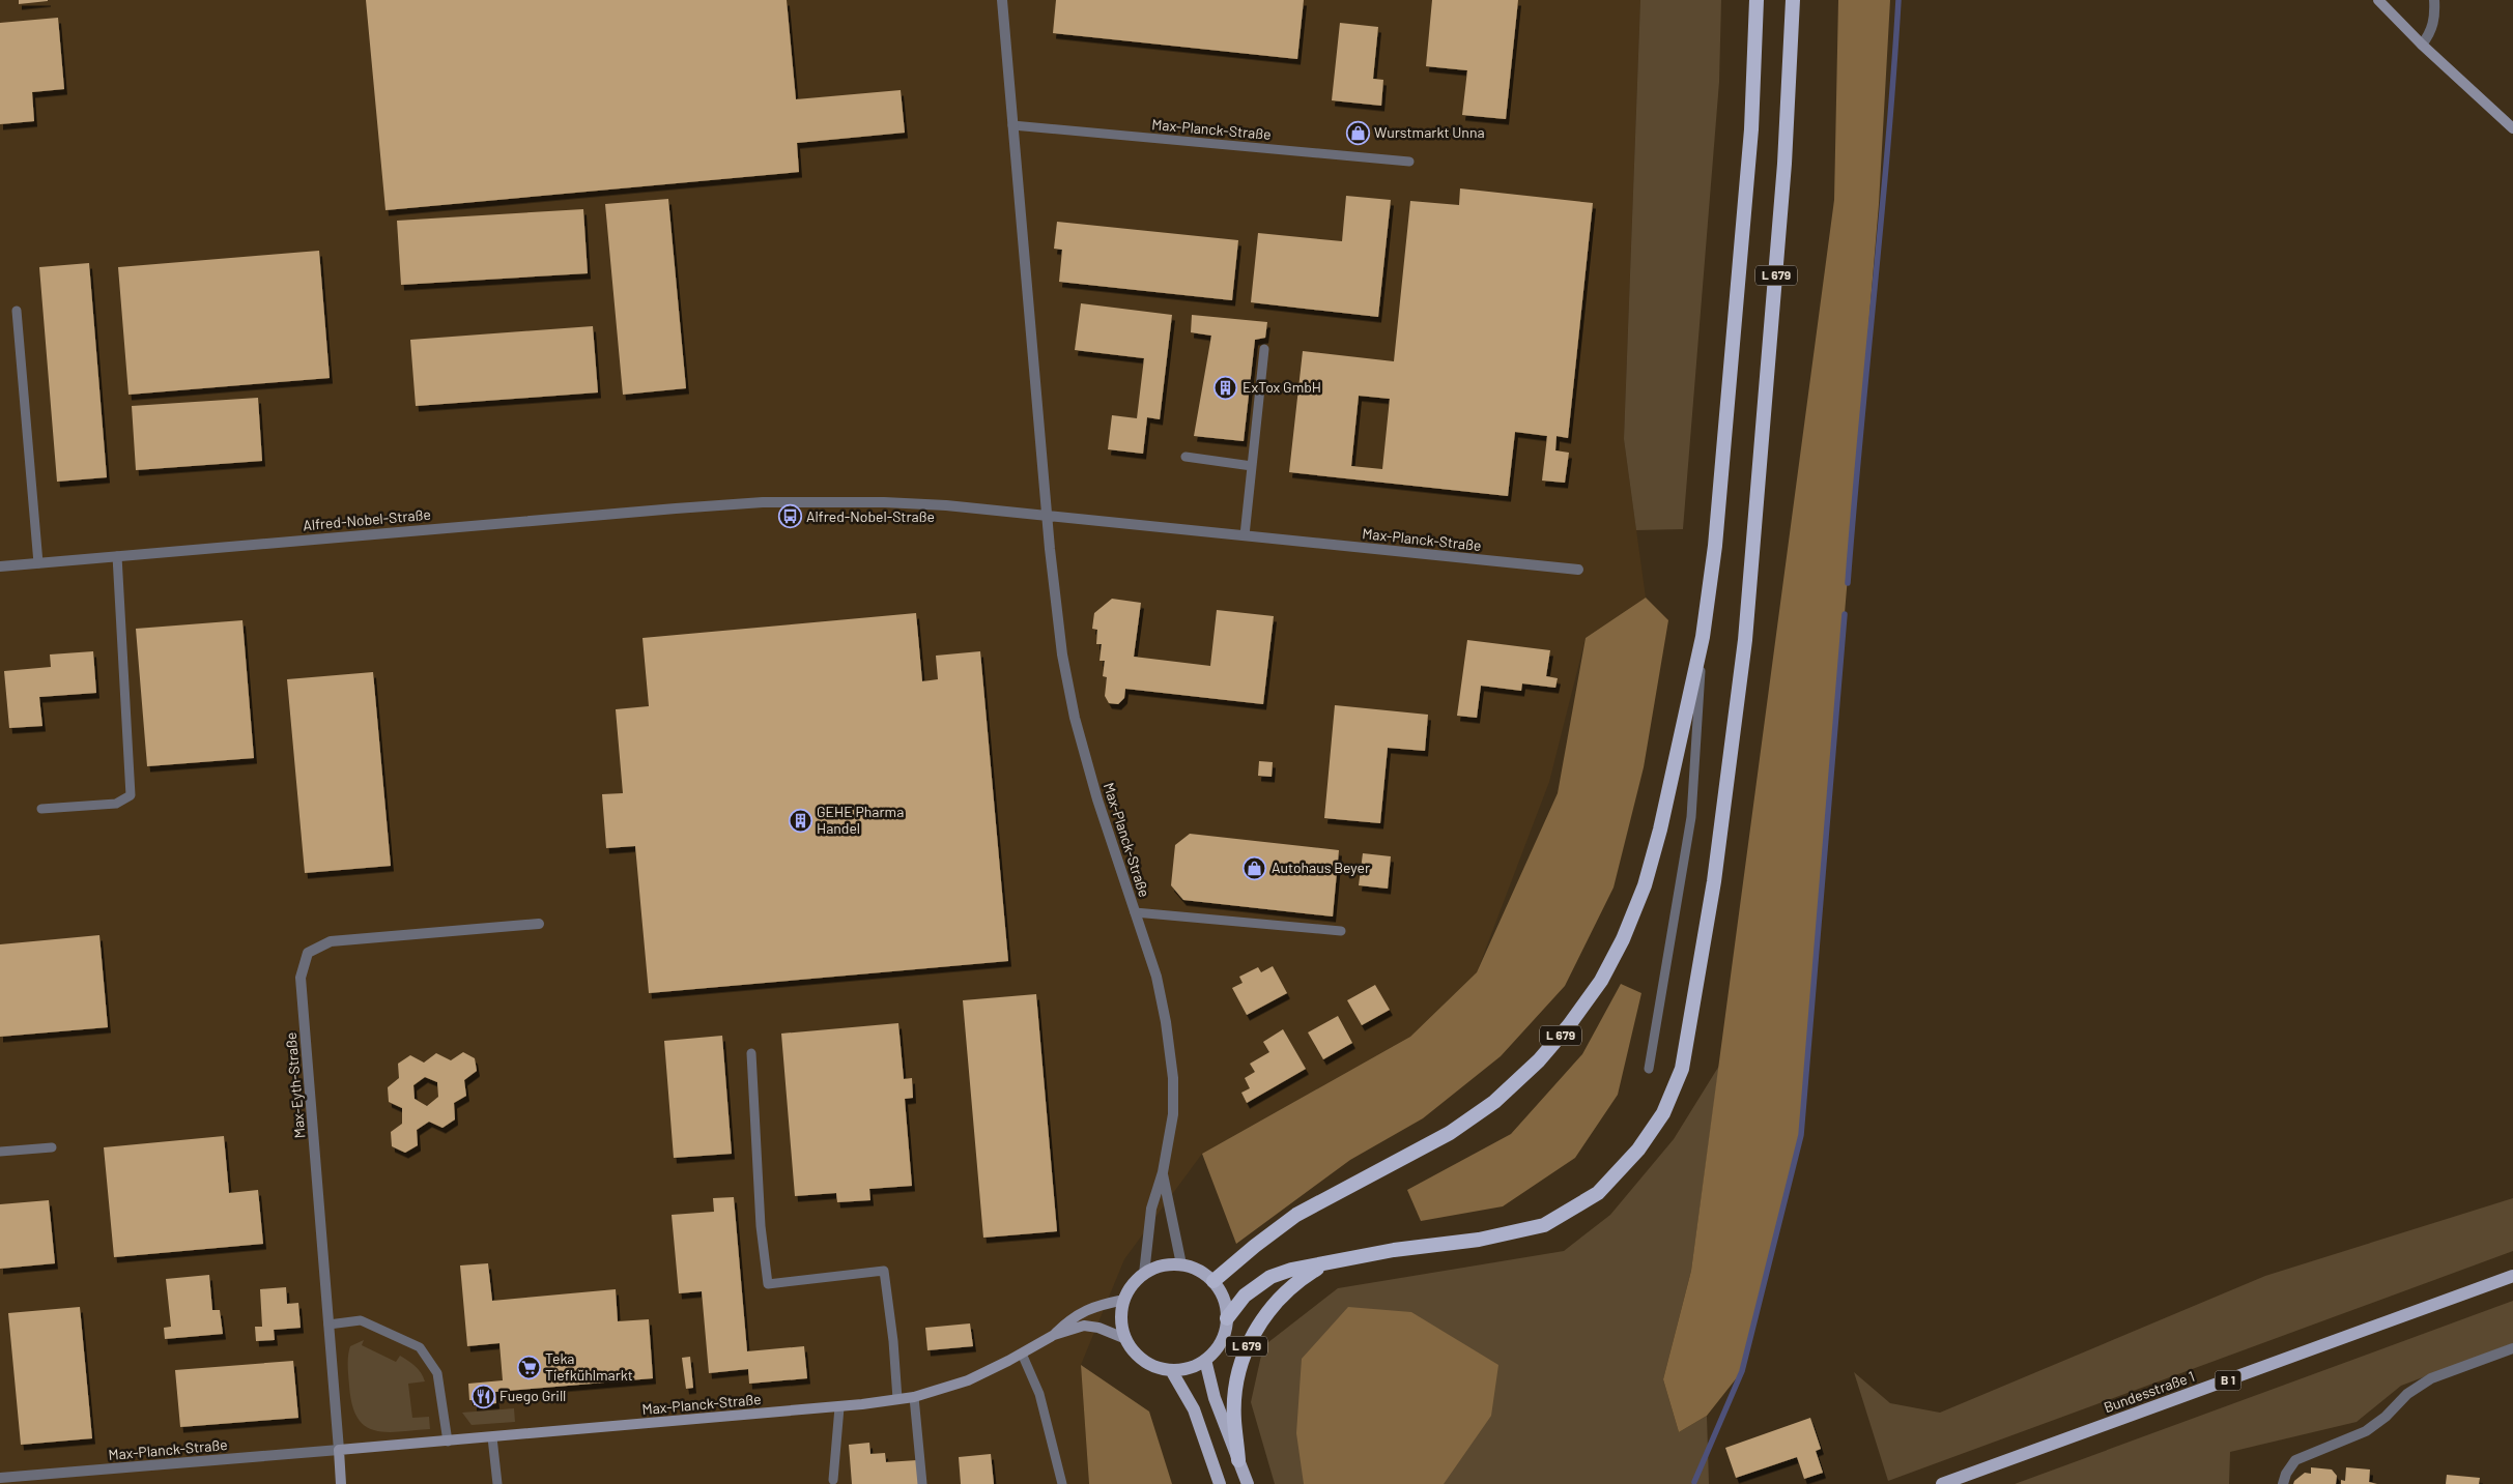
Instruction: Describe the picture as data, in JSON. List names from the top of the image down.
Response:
{
  "streets": {
    "highway": ["L 679"],
    "main road": ["Max-Planck-Straße", "B 1", "Bundesstraße 1"],
    "street": ["Alfred-Nobel-Straße", "Max-Eyth-Straße"]
  },
  "crossings": [
    ["Max-Planck-Straße", "L 679"],
    ["Max-Planck-Straße", "Alfred-Nobel-Straße"],
    ["Max-Planck-Straße", "Max-Eyth-Straße"]
  ],
  "places": {
    "shop": ["Wurstmarkt Unna", "Autohaus Beyer"],
    "building": ["ExTox GmbH", "GEHE Pharma Handel"],
    "bus stop": ["Alfred-Nobel-Straße"],
    "supermarket": ["Teka Tiefkühlmarkt"],
    "restaurant": ["Fuego Grill"]
  }
}
